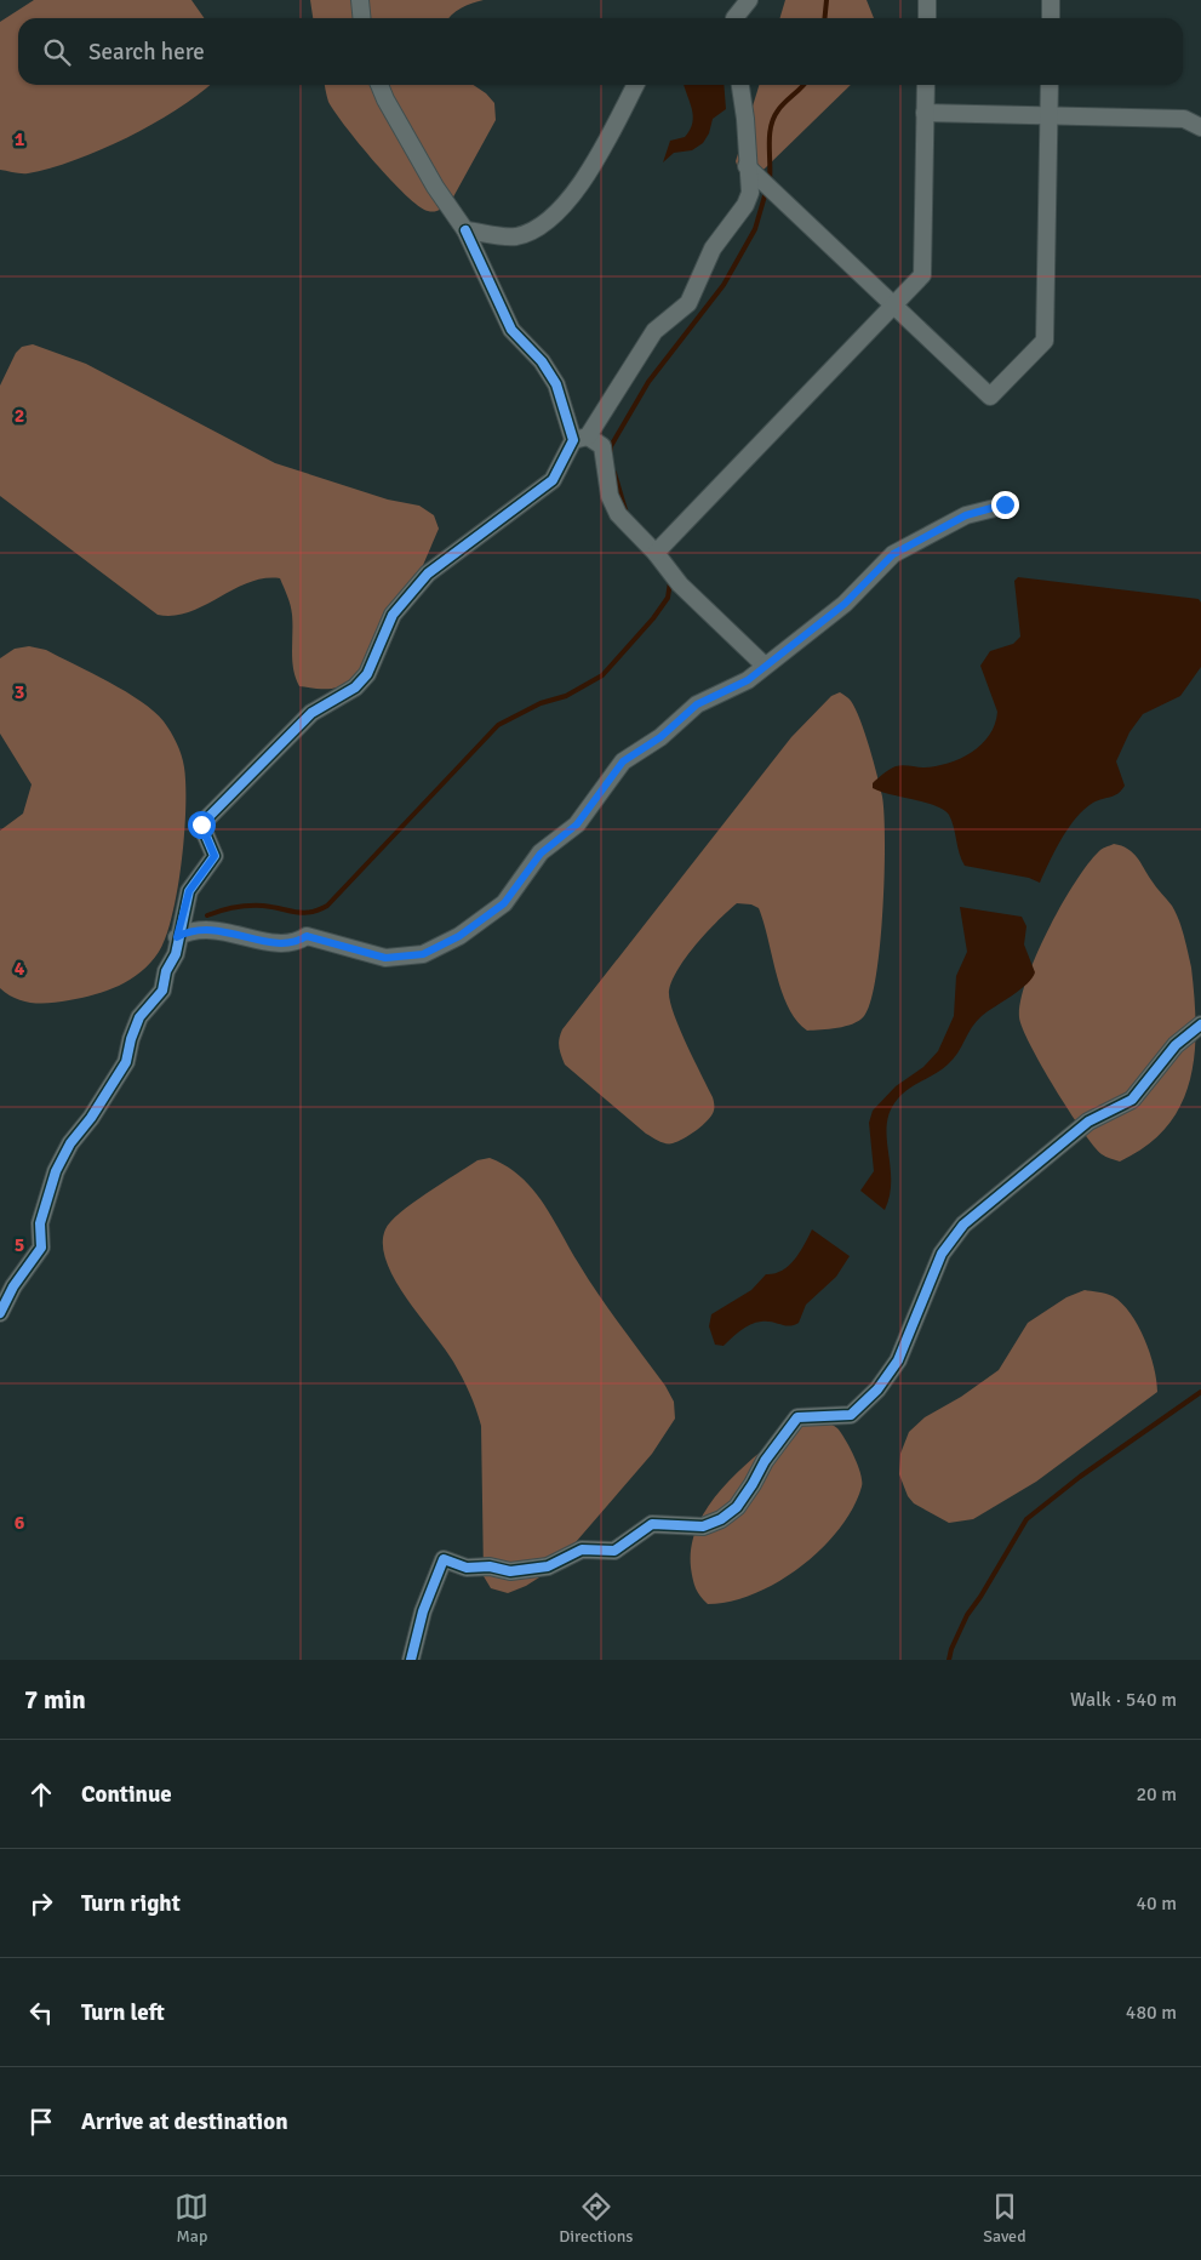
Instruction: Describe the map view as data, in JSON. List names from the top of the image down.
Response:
{
  "page": {
    "search": "Search here",
    "heading": ["7 min", "Walk · 540 m"],
    "list": [
      ["Continue", "20 m"],
      ["Turn right", "40 m"],
      ["Turn left", "480 m"],
      "Arrive at destination"
    ],
    "nav": ["Map", "Directions", "Saved"]
  },
  "grid": {
    "rows": [
      "1",
      "2",
      "3",
      "4",
      "5",
      "6"
    ]
  }
}
